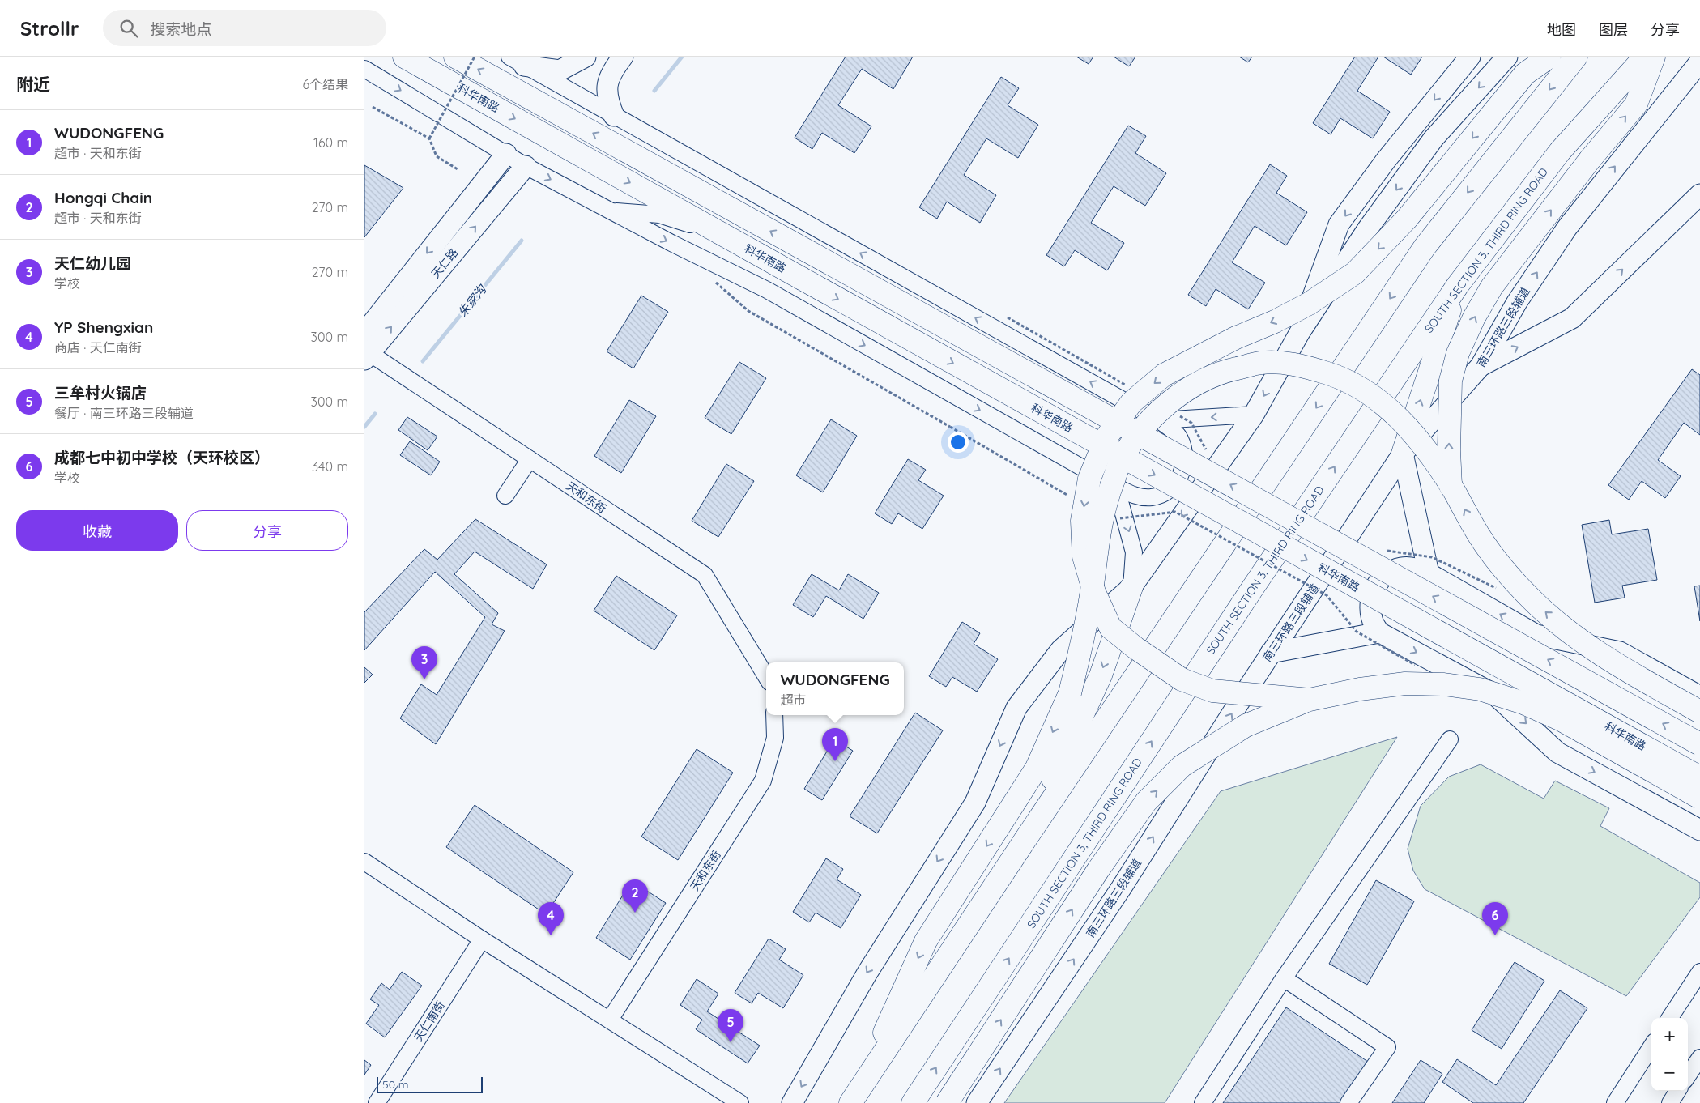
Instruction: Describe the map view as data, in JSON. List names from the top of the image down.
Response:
{
  "streets": {
    "highway": ["科华南路", "SOUTH SECTION 3, THIRD RING ROAD"],
    "main road": ["天仁路", "南三环路三段辅道"],
    "street": ["天和东街", "天仁南街"]
  },
  "crossings": [
    ["天仁路", "天和东街"]
  ],
  "water": ["朱家沟"],
  "scale_bar": "50 m",
  "page": {
    "header": "Strollr",
    "search": "搜索地点",
    "nav": ["地图", "图层", "分享"],
    "heading": ["附近", "6个结果"],
    "list": [
      {
        "mark": "1",
        "name": "WUDONGFENG",
        "note": "超市 · 天和东街",
        "value": "160 m"
      },
      {
        "mark": "2",
        "name": "Hongqi Chain",
        "note": "超市 · 天和东街",
        "value": "270 m"
      },
      {
        "mark": "3",
        "name": "天仁幼儿园",
        "note": "学校",
        "value": "270 m"
      },
      {
        "mark": "4",
        "name": "YP Shengxian",
        "note": "商店 · 天仁南街",
        "value": "300 m"
      },
      {
        "mark": "5",
        "name": "三牟村火锅店",
        "note": "餐厅 · 南三环路三段辅道",
        "value": "300 m"
      },
      {
        "mark": "6",
        "name": "成都七中初中学校（天环校区）",
        "note": "学校",
        "value": "340 m"
      }
    ],
    "buttons": ["收藏", "分享"],
    "pins": [
      "3",
      "1",
      "2",
      "4",
      "6",
      "5"
    ],
    "popup": ["WUDONGFENG", "超市"],
    "map_buttons": ["+", "−"],
    "scale": "50 m"
  }
}
